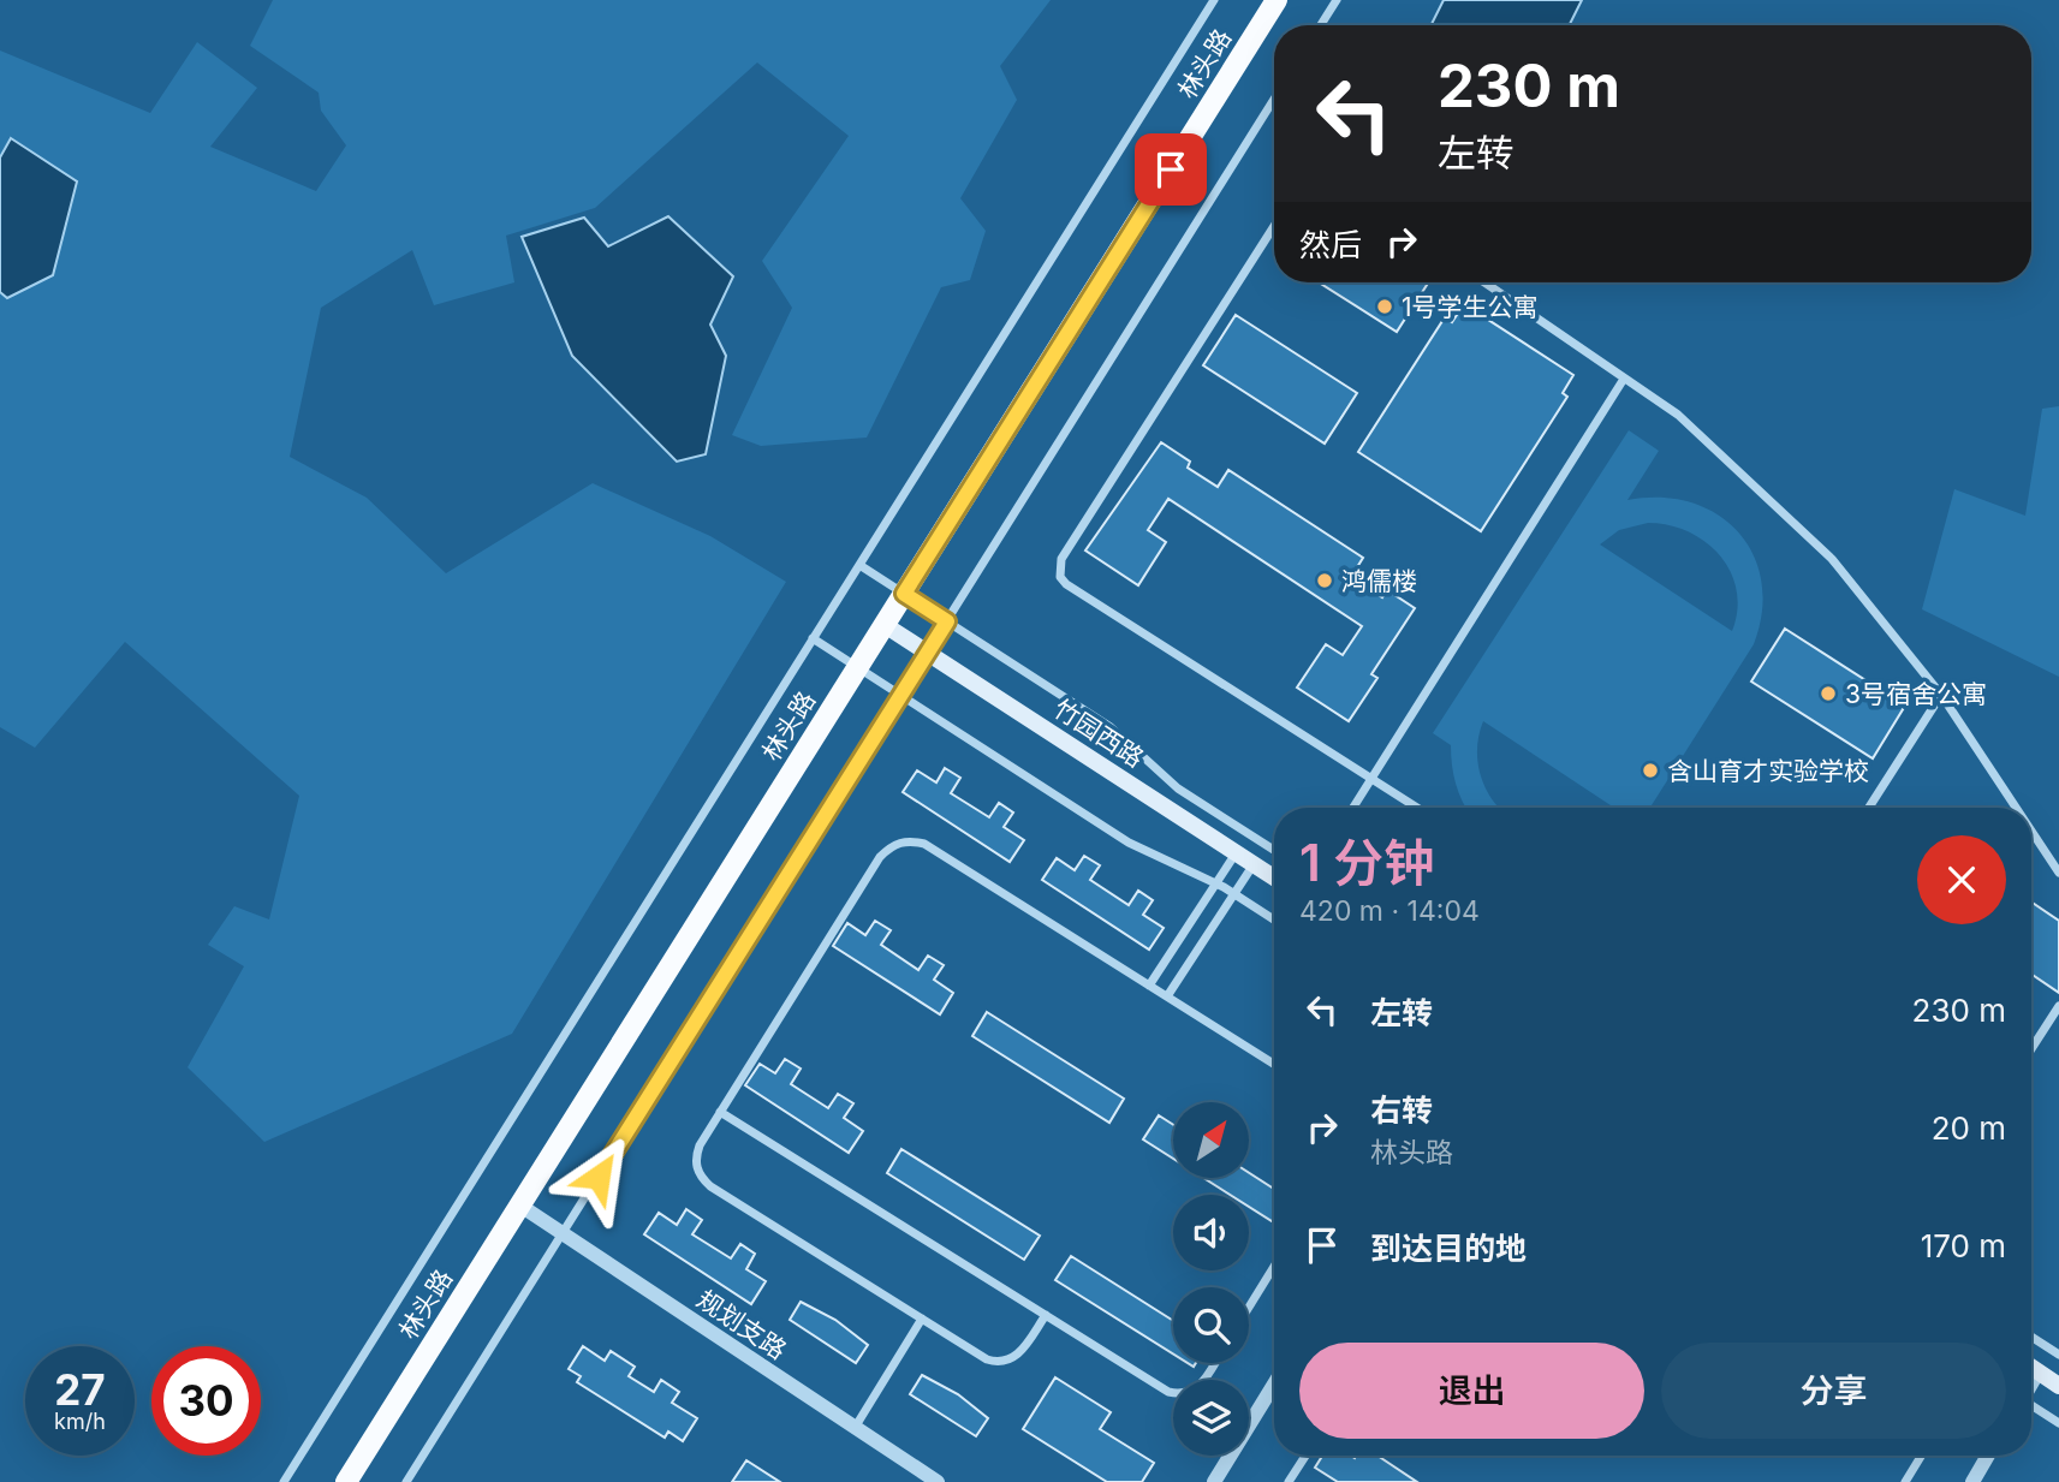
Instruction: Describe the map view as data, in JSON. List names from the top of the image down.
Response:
{
  "streets": {
    "main road": ["林头路", "竹园西路"],
    "street": ["规划支路"]
  },
  "crossings": [
    ["林头路", "竹园西路"],
    ["林头路", "规划支路"]
  ],
  "places": [
    "1号学生公寓",
    "鸿儒楼",
    "3号宿舍公寓",
    "含山育才实验学校"
  ],
  "north": "top right",
  "page": {
    "turn": ["230 m", "左转"],
    "then": "然后",
    "heading": ["1 分钟", "420 m · 14:04"],
    "list": [
      {
        "name": "左转",
        "value": "230 m"
      },
      {
        "name": "右转",
        "note": "林头路",
        "value": "20 m"
      },
      {
        "name": "到达目的地",
        "value": "170 m"
      }
    ],
    "buttons": ["退出", "分享"],
    "speed": "27 km/h",
    "limit": "30"
  }
}
